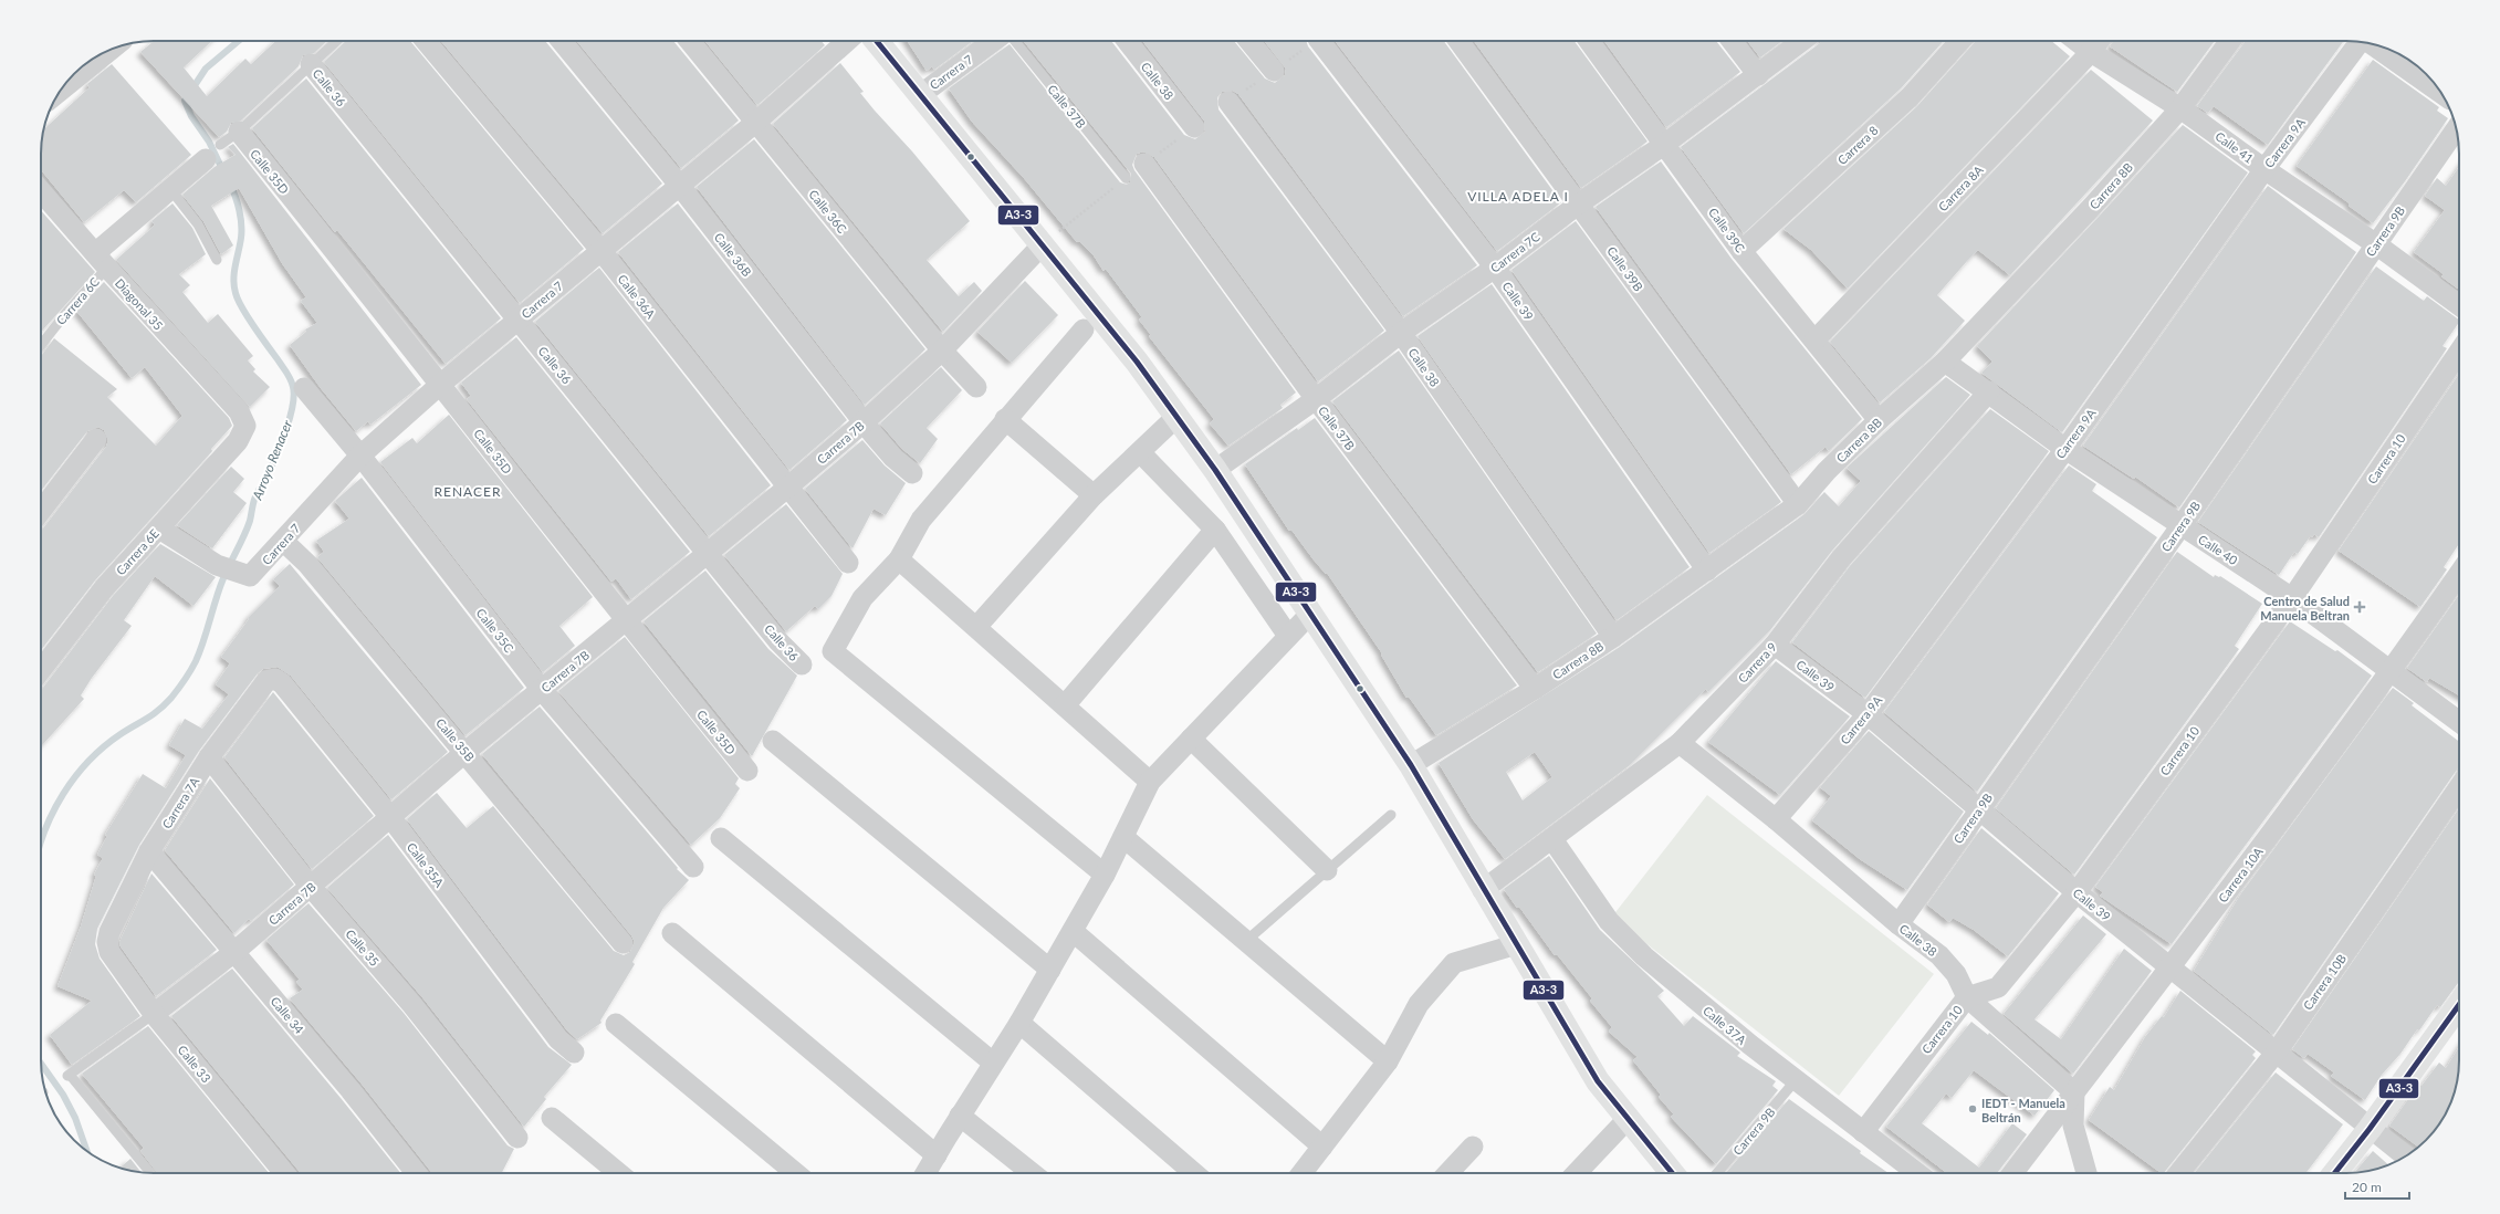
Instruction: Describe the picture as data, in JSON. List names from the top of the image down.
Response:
{
  "streets": {
    "street": [
      "Carrera 7",
      "Calle 38",
      "Calle 36",
      "Calle 37B",
      "Carrera 9A",
      "Carrera 8",
      "Calle 41",
      "Calle 35D",
      "Carrera 8B",
      "Carrera 8A",
      "Calle 36C",
      "Calle 39C",
      "Carrera 9B",
      "Carrera 7C",
      "Calle 36B",
      "Calle 39B",
      "Calle 36A",
      "Calle 39",
      "Diagonal 35",
      "Carrera 7B",
      "Carrera 10",
      "Calle 40",
      "Carrera 6E",
      "Calle 35C",
      "Carrera 9",
      "Calle 35B",
      "Carrera 7A",
      "Calle 35A",
      "Carrera 10A",
      "Calle 35",
      "Carrera 10B",
      "Calle 34",
      "Calle 37A",
      "Calle 33"
    ],
    "lane": ["Carrera 6C"]
  },
  "crossings": [
    ["Carrera 7", "Calle 36"],
    ["Carrera 7", "Calle 35D"],
    ["Carrera 7", "Calle 36C"],
    ["Carrera 7", "Calle 36B"],
    ["Carrera 7", "Calle 36A"],
    ["Carrera 7", "Carrera 6E"],
    ["Carrera 7", "Calle 35C"],
    ["Carrera 7", "Calle 35B"],
    ["Calle 38", "Carrera 9A"],
    ["Calle 38", "Carrera 8B"],
    ["Calle 38", "Carrera 9B"],
    ["Calle 38", "Carrera 7C"],
    ["Calle 38", "Carrera 10"],
    ["Calle 38", "Carrera 9"],
    ["Calle 38", "Carrera 10A"],
    ["Calle 36", "Carrera 7B"],
    ["Calle 37B", "Carrera 8B"],
    ["Calle 37B", "Carrera 7C"],
    ["Carrera 9A", "Calle 41"],
    ["Carrera 9A", "Calle 39"],
    ["Carrera 9A", "Calle 40"],
    ["Carrera 8", "Calle 39C"],
    ["Calle 41", "Carrera 8B"],
    ["Calle 41", "Carrera 8A"],
    ["Calle 41", "Carrera 9B"],
    ["Calle 35D", "Carrera 7B"],
    ["Carrera 8B", "Calle 39C"],
    ["Carrera 8B", "Calle 39B"],
    ["Carrera 8B", "Calle 39"],
    ["Carrera 8B", "Calle 40"],
    ["Carrera 8A", "Calle 39C"],
    ["Calle 36C", "Carrera 7B"],
    ["Calle 39C", "Carrera 7C"],
    ["Carrera 9B", "Calle 39"],
    ["Carrera 9B", "Calle 40"],
    ["Carrera 9B", "Calle 37A"],
    ["Carrera 7C", "Calle 39B"],
    ["Carrera 7C", "Calle 39"],
    ["Calle 36B", "Carrera 7B"],
    ["Calle 36A", "Carrera 7B"],
    ["Carrera 6C", "Diagonal 35"],
    ["Calle 39", "Carrera 10"],
    ["Calle 39", "Carrera 9"],
    ["Calle 39", "Carrera 10A"],
    ["Calle 39", "Carrera 10B"],
    ["Diagonal 35", "Carrera 6E"],
    ["Carrera 7B", "Calle 35C"],
    ["Carrera 7B", "Calle 35B"],
    ["Carrera 7B", "Calle 35A"],
    ["Carrera 7B", "Calle 35"],
    ["Carrera 7B", "Calle 34"],
    ["Carrera 7B", "Calle 33"],
    ["Carrera 10", "Calle 40"],
    ["Carrera 10", "Calle 37A"],
    ["Calle 40", "Carrera 9"],
    ["Calle 40", "Carrera 10A"],
    ["Carrera 9", "Calle 37A"],
    ["Carrera 7A", "Calle 35A"],
    ["Carrera 7A", "Calle 35"],
    ["Carrera 7A", "Calle 34"],
    ["Carrera 7A", "Calle 33"]
  ],
  "districts": ["VILLA ADELA I", "RENACER"],
  "water": ["Arroyo Renacer"],
  "places": {
    "health": ["Centro de Salud Manuela Beltran"],
    "other": ["IEDT - Manuela Beltrán"]
  },
  "lines": ["transit line A3-3"],
  "scale_bar": "20 m"
}
